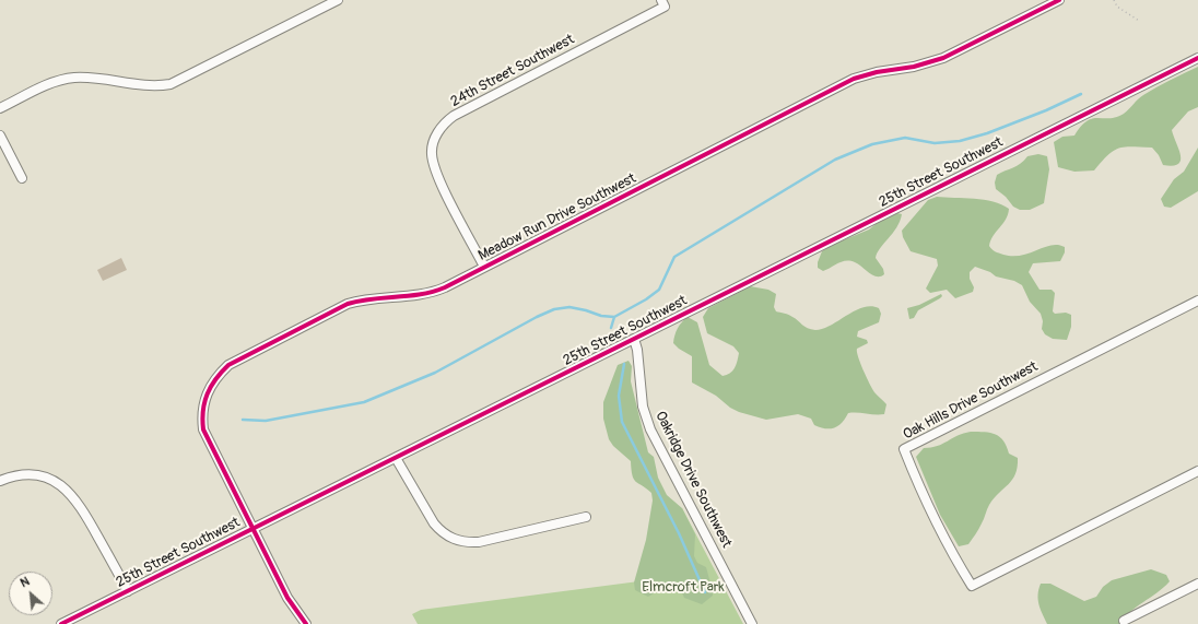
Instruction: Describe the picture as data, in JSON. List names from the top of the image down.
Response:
{
  "streets": {
    "street": [
      "24th Street Southwest",
      "25th Street Southwest",
      "Meadow Run Drive Southwest",
      "Oak Hills Drive Southwest",
      "Oakridge Drive Southwest"
    ]
  },
  "crossings": [
    ["24th Street Southwest", "Meadow Run Drive Southwest"],
    ["25th Street Southwest", "Meadow Run Drive Southwest"],
    ["25th Street Southwest", "Oakridge Drive Southwest"]
  ],
  "parks": ["Elmcroft Park"],
  "north": "top left"
}
